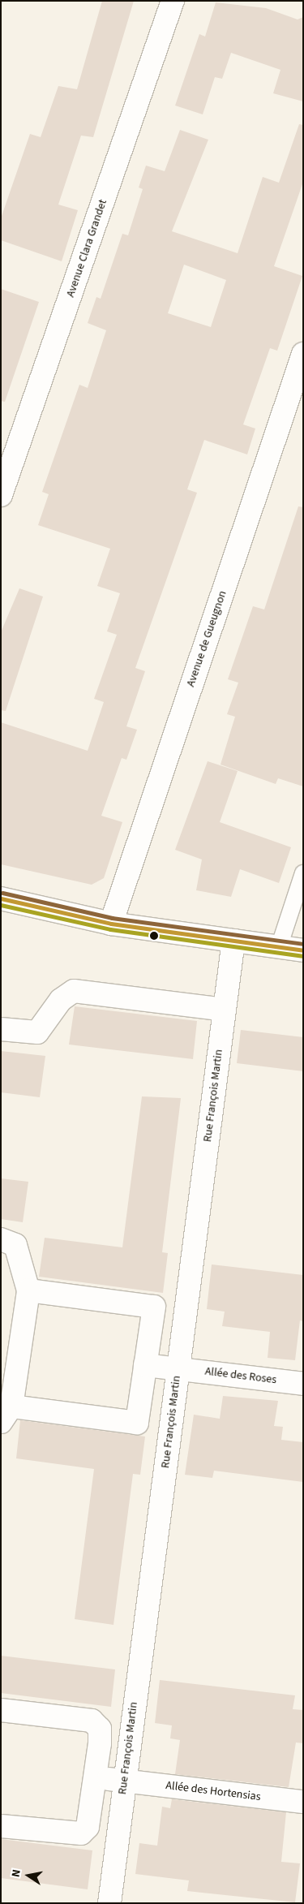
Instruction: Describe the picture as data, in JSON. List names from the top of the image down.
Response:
{
  "streets": {
    "street": [
      "Avenue Clara Grandet",
      "Avenue de Gueugnon",
      "Rue François Martin",
      "Allée des Roses",
      "Allée des Hortensias"
    ]
  },
  "crossings": [
    ["Rue François Martin", "Allée des Roses"],
    ["Rue François Martin", "Allée des Hortensias"]
  ],
  "north": "left"
}
